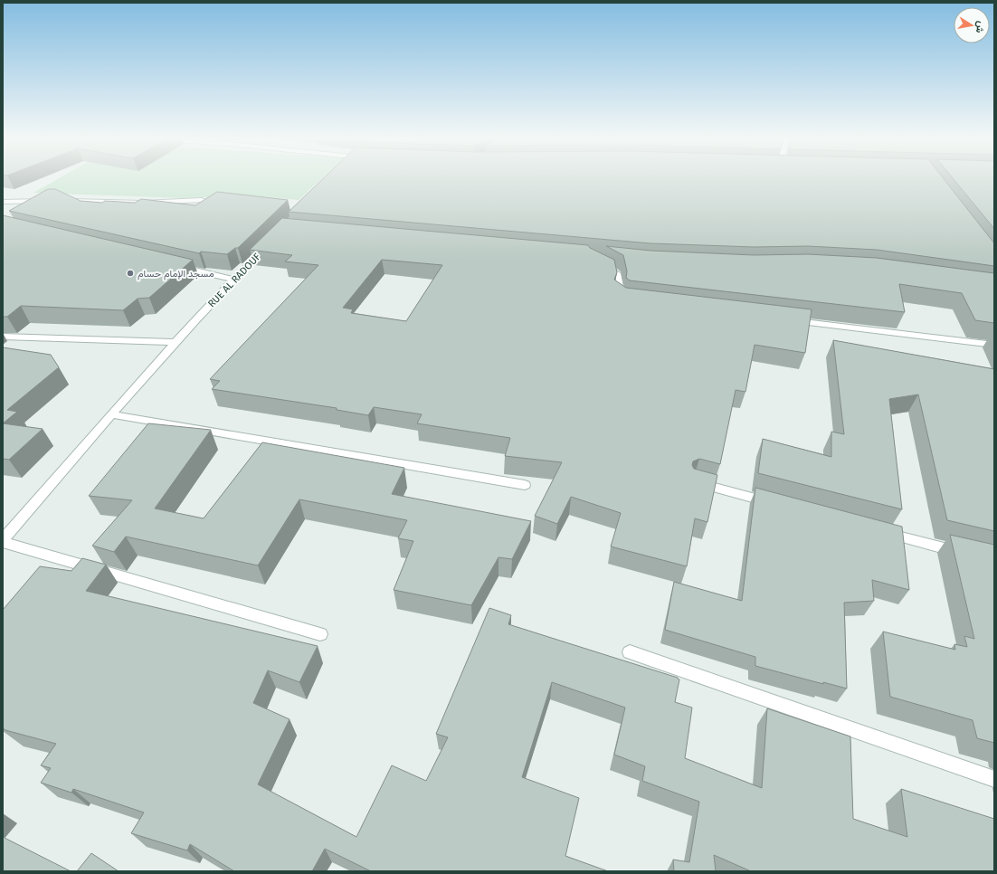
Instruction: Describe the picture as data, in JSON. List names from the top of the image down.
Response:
{
  "streets": {
    "street": ["RUE AL RADOUF"]
  },
  "places": ["مسجد الإمام حسام"],
  "north": "right"
}
